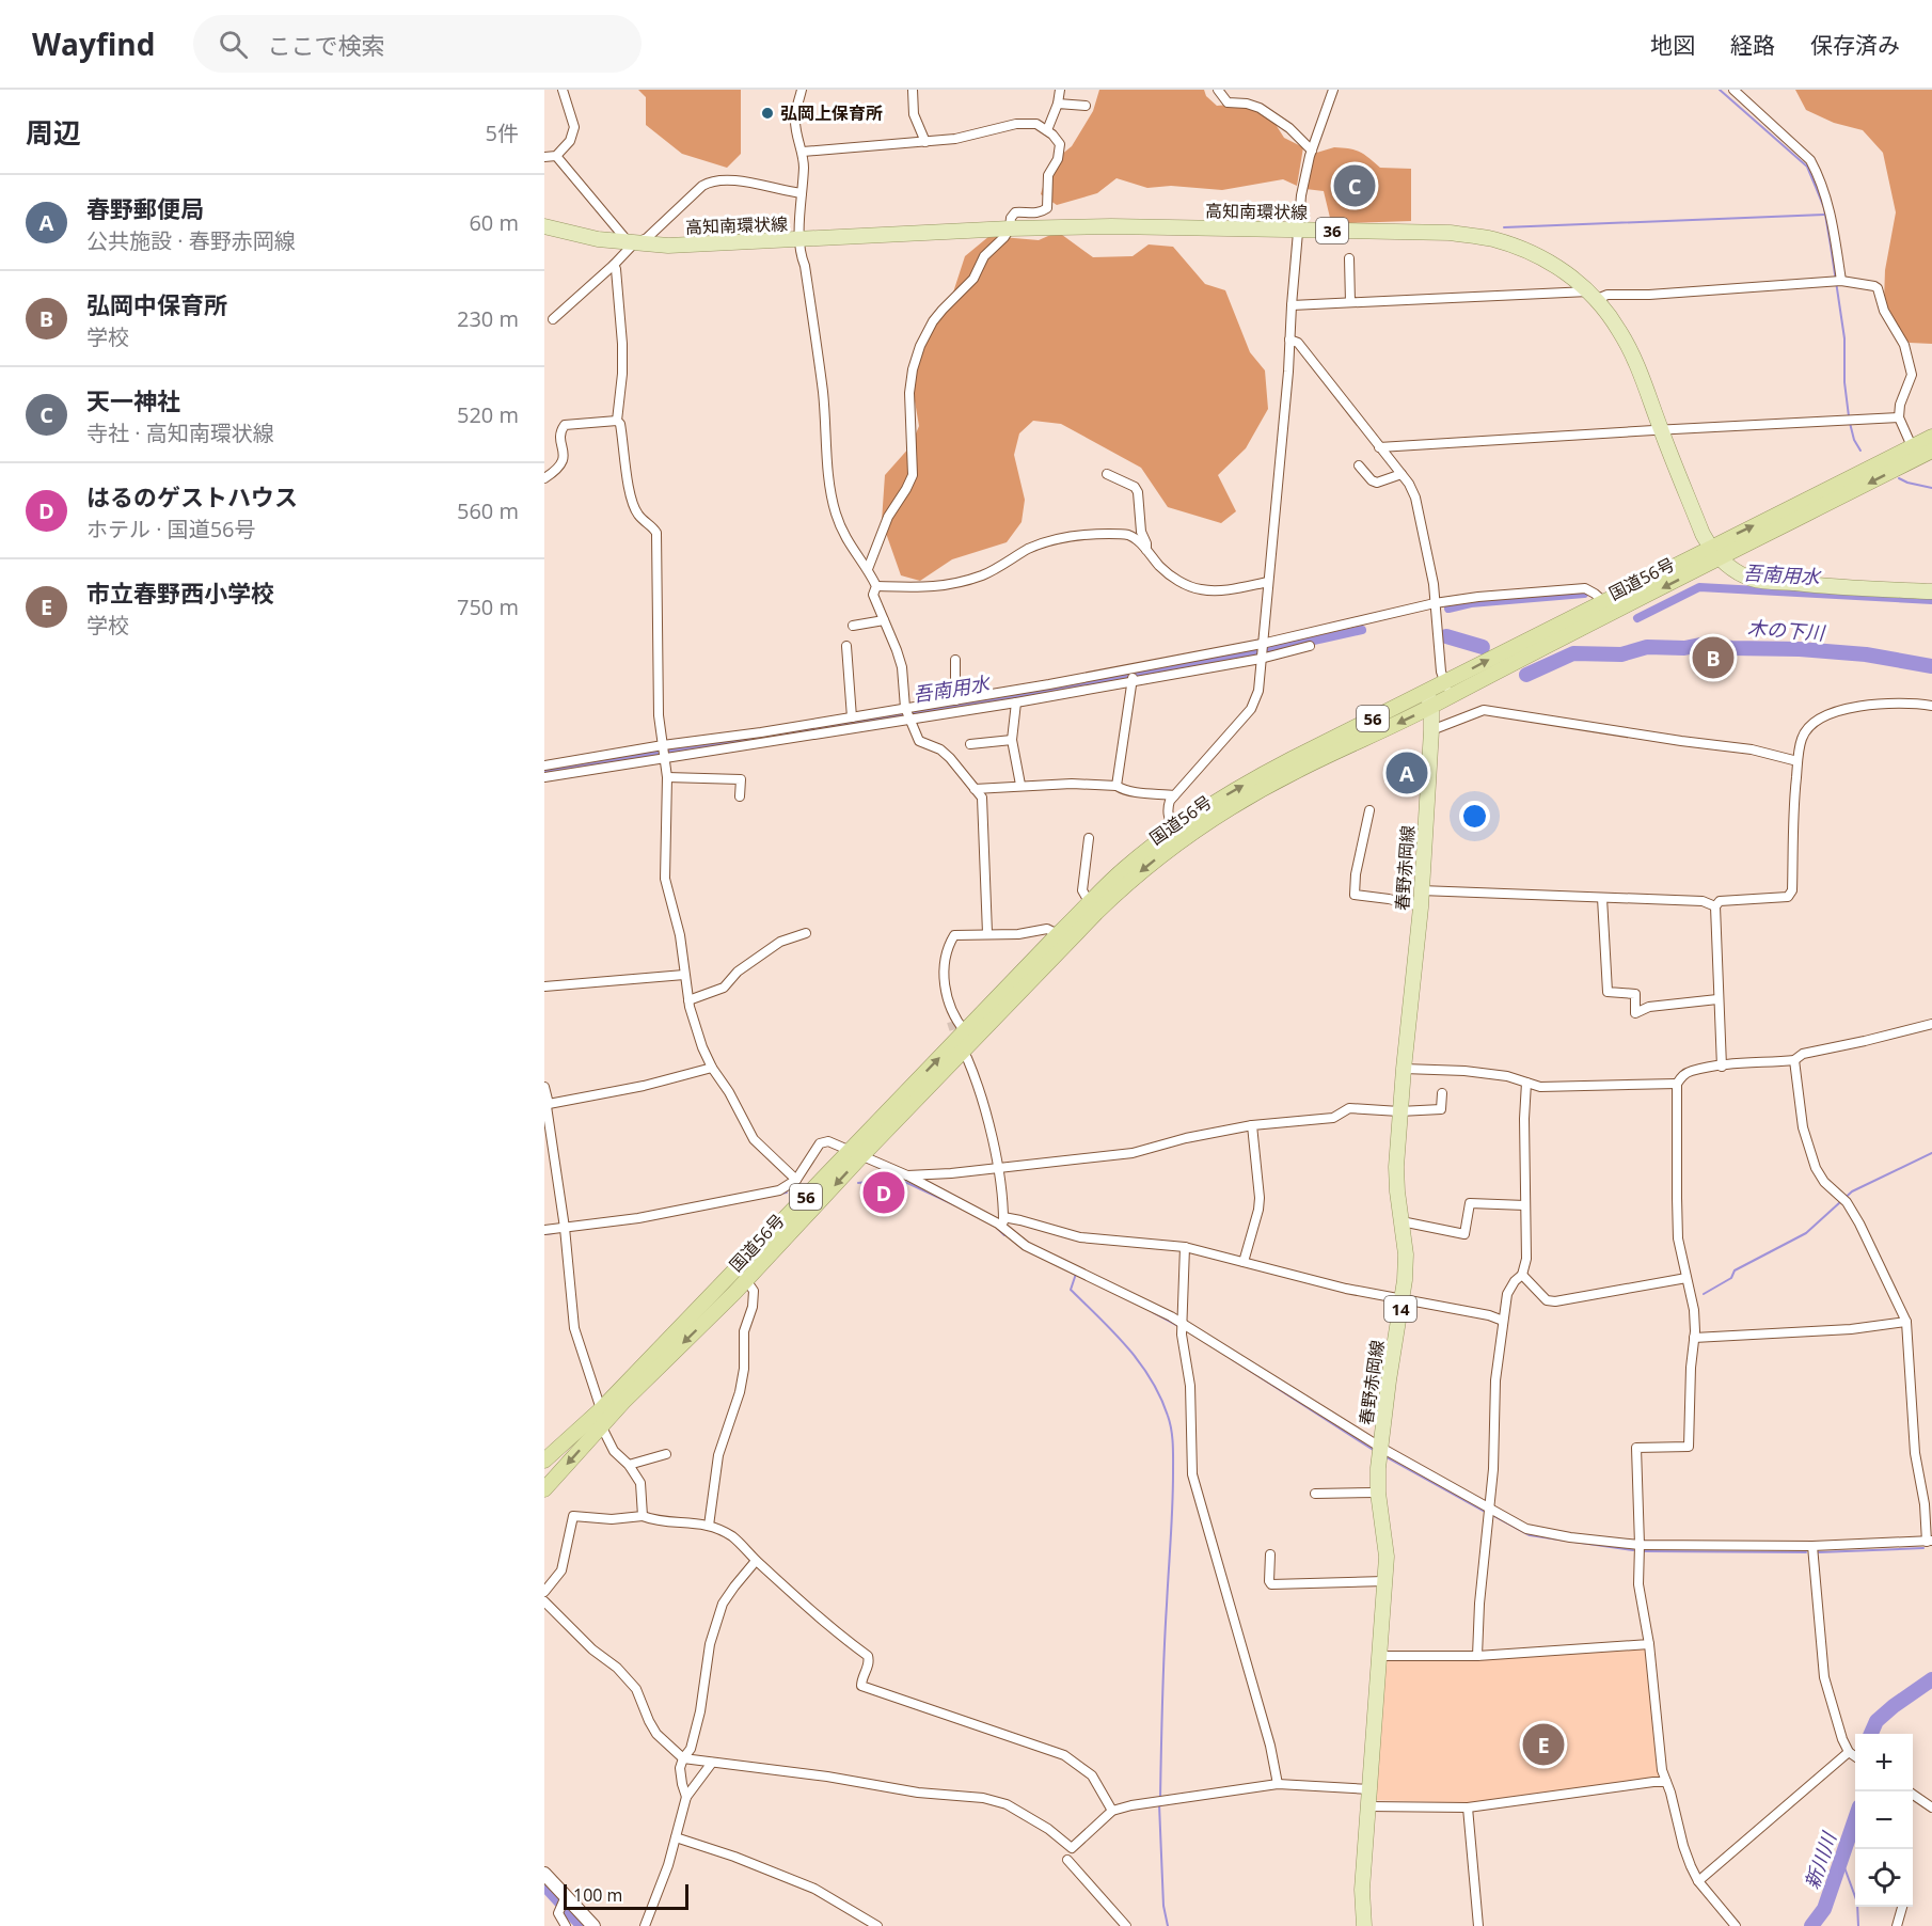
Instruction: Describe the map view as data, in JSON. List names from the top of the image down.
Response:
{
  "streets": {
    "highway": ["国道56号", "56"],
    "main road": [
      "高知南環状線",
      "36",
      "春野赤岡線",
      "14"
    ]
  },
  "crossings": [
    ["高知南環状線", "国道56号"],
    ["国道56号", "56"],
    ["国道56号", "春野赤岡線"]
  ],
  "water": ["吾南用水", "木の下川", "新川川"],
  "places": ["弘岡上保育所"],
  "scale_bar": "100 m",
  "page": {
    "header": "Wayfind",
    "search": "ここで検索",
    "nav": ["地図", "経路", "保存済み"],
    "heading": ["周辺", "5件"],
    "pins": [
      "C",
      "B",
      "A",
      "D",
      "E"
    ],
    "list": [
      {
        "mark": "A",
        "name": "春野郵便局",
        "note": "公共施設 · 春野赤岡線",
        "value": "60 m"
      },
      {
        "mark": "B",
        "name": "弘岡中保育所",
        "note": "学校",
        "value": "230 m"
      },
      {
        "mark": "C",
        "name": "天一神社",
        "note": "寺社 · 高知南環状線",
        "value": "520 m"
      },
      {
        "mark": "D",
        "name": "はるのゲストハウス",
        "note": "ホテル · 国道56号",
        "value": "560 m"
      },
      {
        "mark": "E",
        "name": "市立春野西小学校",
        "note": "学校",
        "value": "750 m"
      }
    ],
    "map_buttons": ["+", "−"],
    "scale": "100 m"
  }
}
